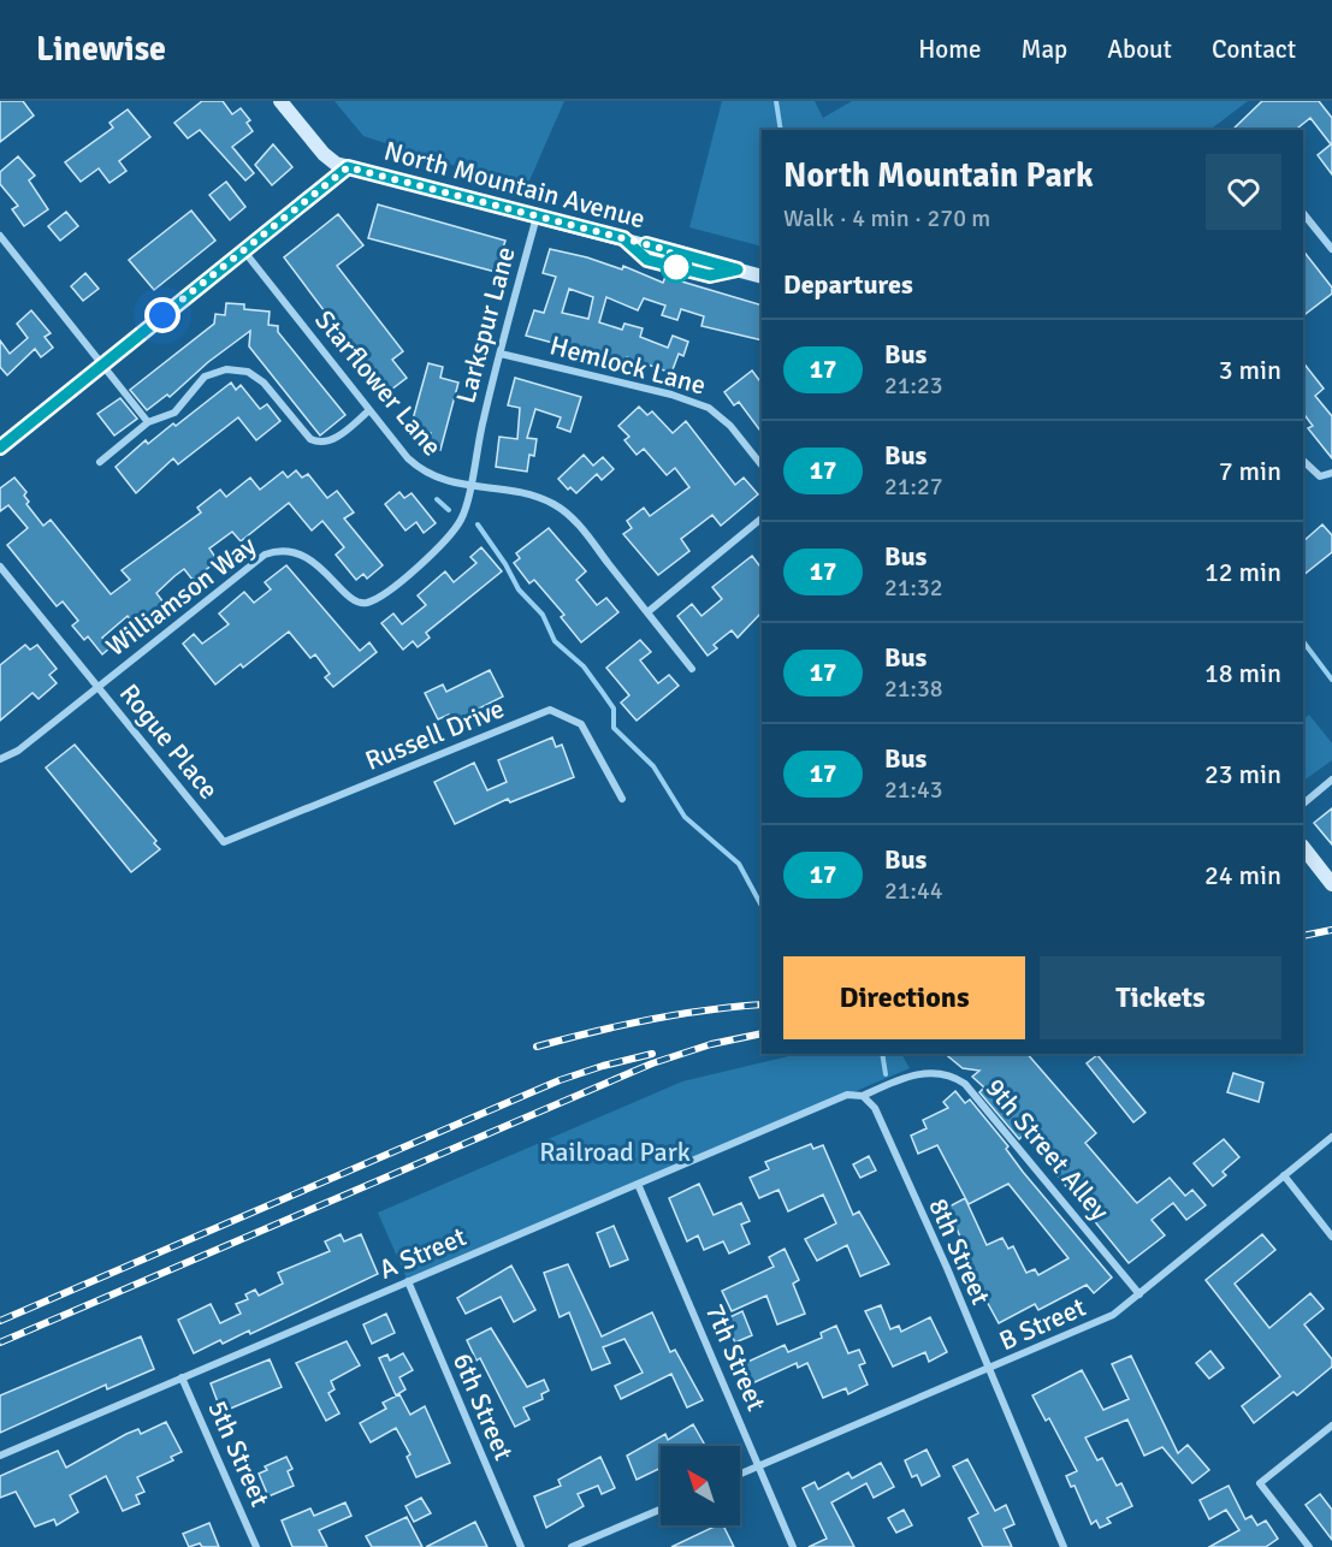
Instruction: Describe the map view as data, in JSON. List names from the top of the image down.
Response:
{
  "streets": {
    "street": [
      "North Mountain Avenue",
      "Larkspur Lane",
      "Hemlock Lane",
      "Starflower Lane",
      "Williamson Way",
      "Russell Drive",
      "Rogue Place",
      "9th Street Alley",
      "8th Street",
      "A Street",
      "B Street",
      "7th Street",
      "6th Street",
      "5th Street"
    ]
  },
  "crossings": [
    ["North Mountain Avenue", "Larkspur Lane"],
    ["Larkspur Lane", "Hemlock Lane"],
    ["Larkspur Lane", "Starflower Lane"],
    ["Larkspur Lane", "Williamson Way"],
    ["Starflower Lane", "Williamson Way"],
    ["Williamson Way", "Rogue Place"],
    ["Russell Drive", "Rogue Place"],
    ["9th Street Alley", "8th Street"],
    ["9th Street Alley", "A Street"],
    ["9th Street Alley", "B Street"],
    ["8th Street", "A Street"],
    ["8th Street", "B Street"],
    ["A Street", "7th Street"],
    ["A Street", "6th Street"],
    ["A Street", "5th Street"],
    ["B Street", "7th Street"]
  ],
  "parks": ["Railroad Park"],
  "lines": ["bus line 17"],
  "north": "top left",
  "page": {
    "header": "Linewise",
    "nav": [
      "Home",
      "Map",
      "About",
      "Contact"
    ],
    "heading": [
      ["North Mountain Park", "Walk · 4 min · 270 m"],
      "Departures"
    ],
    "list": [
      {
        "mark": "17",
        "name": "Bus",
        "note": "21:23",
        "value": "3 min"
      },
      {
        "mark": "17",
        "name": "Bus",
        "note": "21:27",
        "value": "7 min"
      },
      {
        "mark": "17",
        "name": "Bus",
        "note": "21:32",
        "value": "12 min"
      },
      {
        "mark": "17",
        "name": "Bus",
        "note": "21:38",
        "value": "18 min"
      },
      {
        "mark": "17",
        "name": "Bus",
        "note": "21:43",
        "value": "23 min"
      },
      {
        "mark": "17",
        "name": "Bus",
        "note": "21:44",
        "value": "24 min"
      }
    ],
    "buttons": ["Directions", "Tickets"]
  }
}
